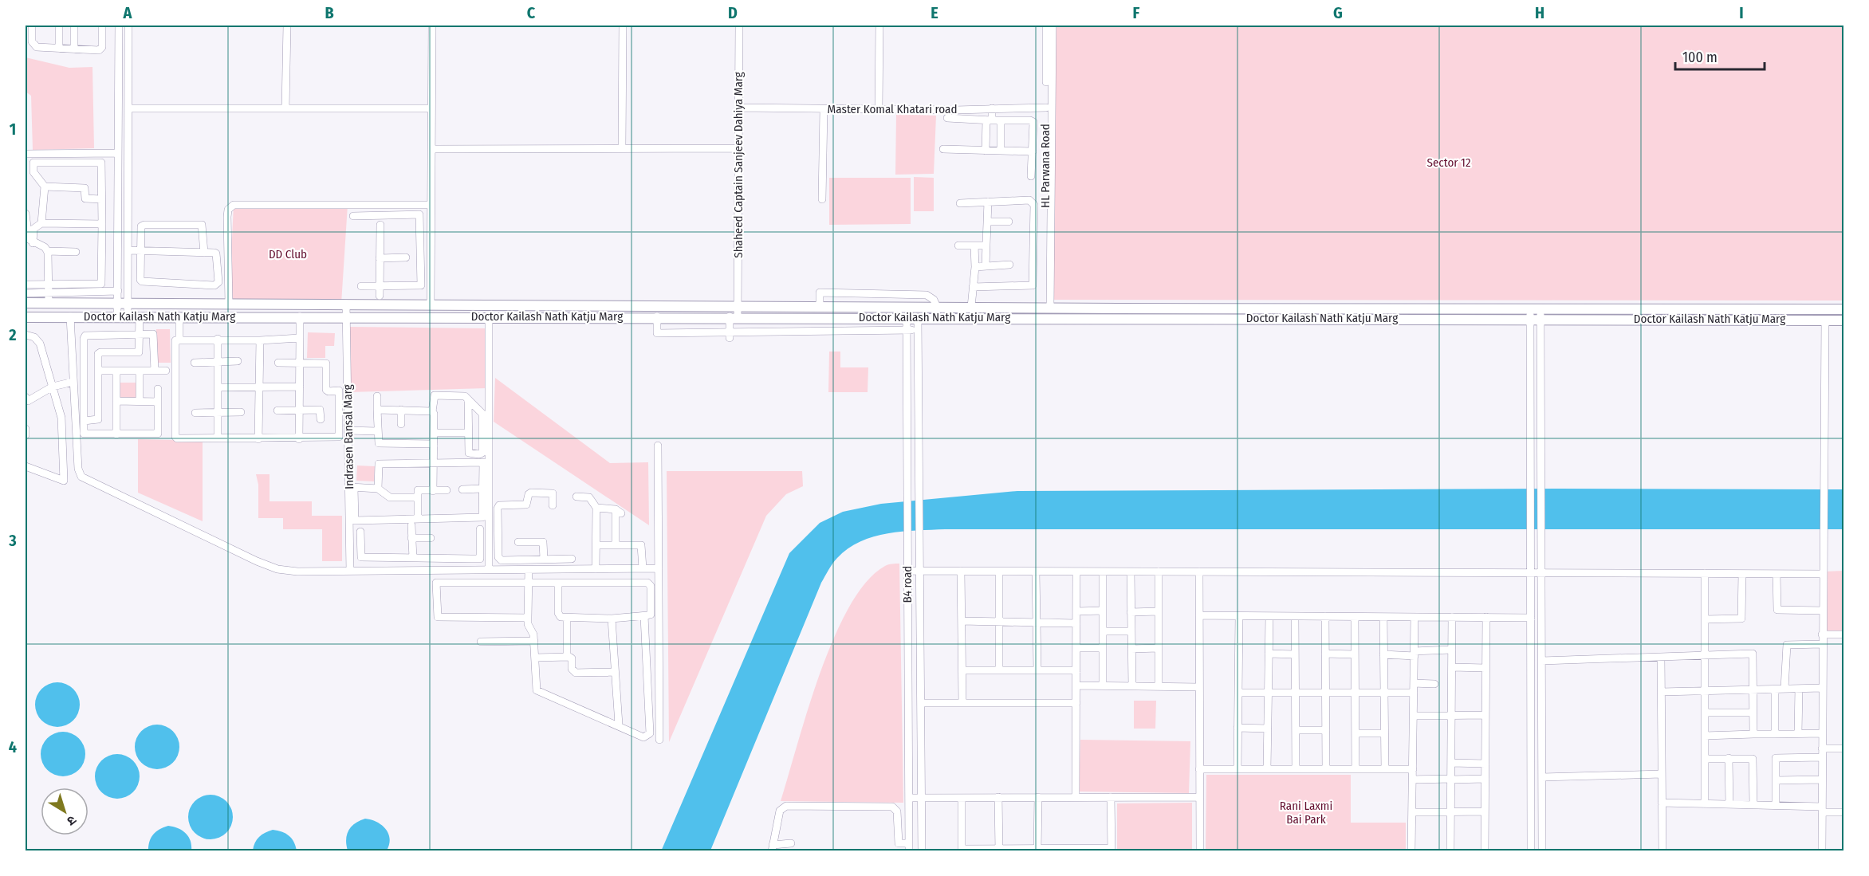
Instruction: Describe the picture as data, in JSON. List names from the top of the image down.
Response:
{
  "streets": {
    "main road": ["Doctor Kailash Nath Katju Marg"],
    "street": [
      "Master Komal Khatari road",
      "Shaheed Captain Sanjeev Dahiya Marg",
      "HL Parwana Road",
      "Indrasen Bansal Marg",
      "B4 road"
    ]
  },
  "crossings": [
    ["Master Komal Khatari road", "Shaheed Captain Sanjeev Dahiya Marg"],
    ["Master Komal Khatari road", "HL Parwana Road"],
    ["Shaheed Captain Sanjeev Dahiya Marg", "Doctor Kailash Nath Katju Marg"],
    ["HL Parwana Road", "Doctor Kailash Nath Katju Marg"],
    ["Doctor Kailash Nath Katju Marg", "Indrasen Bansal Marg"],
    ["Doctor Kailash Nath Katju Marg", "B4 road"]
  ],
  "parks": ["Sector 12", "DD Club", "Rani Laxmi Bai Park"],
  "scale_bar": "100 m",
  "north": "bottom right",
  "grid": {
    "columns": [
      "A",
      "B",
      "C",
      "D",
      "E",
      "F",
      "G",
      "H",
      "I"
    ],
    "rows": [
      "1",
      "2",
      "3",
      "4"
    ]
  }
}
